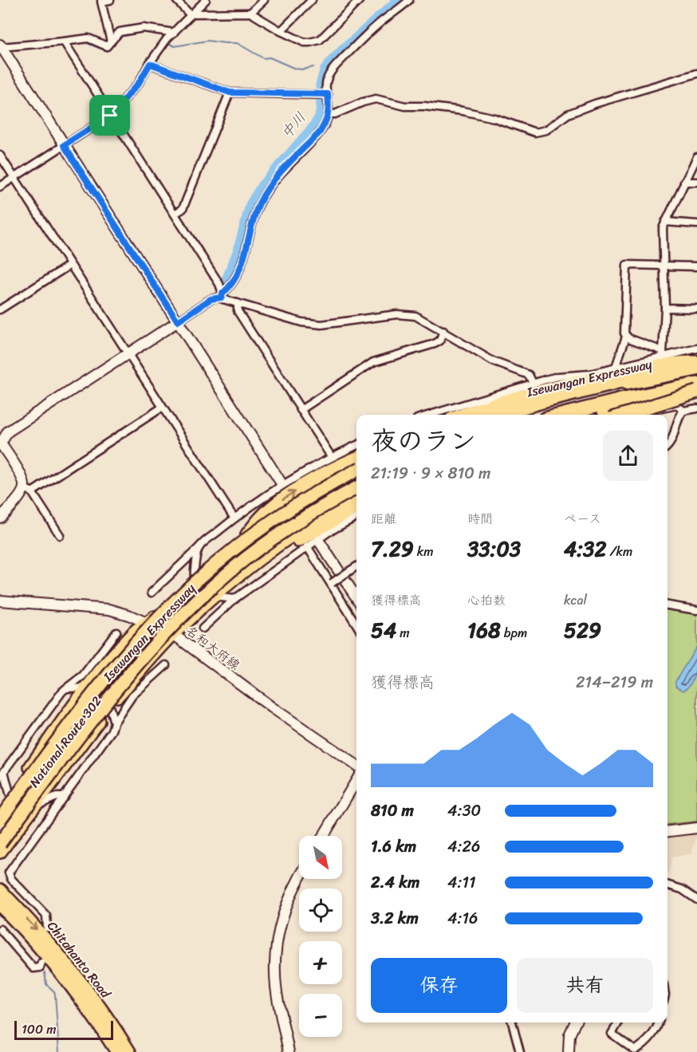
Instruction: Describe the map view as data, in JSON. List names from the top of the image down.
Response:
{
  "streets": {
    "highway": ["Isewangan Expressway", "National Route 302", "Chitahanto Road"],
    "street": ["名和大府線"]
  },
  "crossings": [
    ["名和大府線", "National Route 302"]
  ],
  "water": ["中川"],
  "scale_bar": "100 m",
  "north": "bottom right",
  "page": {
    "heading": ["夜のラン", "21:19 · 9 × 810 m"],
    "stats": [
      ["距離", "7.29 km"],
      ["時間", "33:03"],
      ["ペース", "4:32 /km"],
      ["獲得標高", "54 m"],
      ["心拍数", "168 bpm"],
      ["kcal", "529"]
    ],
    "chart": ["獲得標高", "214–219 m"],
    "list": [
      {
        "name": "810 m",
        "note": "4:30"
      },
      {
        "name": "1.6 km",
        "note": "4:26"
      },
      {
        "name": "2.4 km",
        "note": "4:11"
      },
      {
        "name": "3.2 km",
        "note": "4:16"
      }
    ],
    "map_buttons": ["+", "−"],
    "buttons": ["保存", "共有"],
    "scale": "100 m"
  }
}
